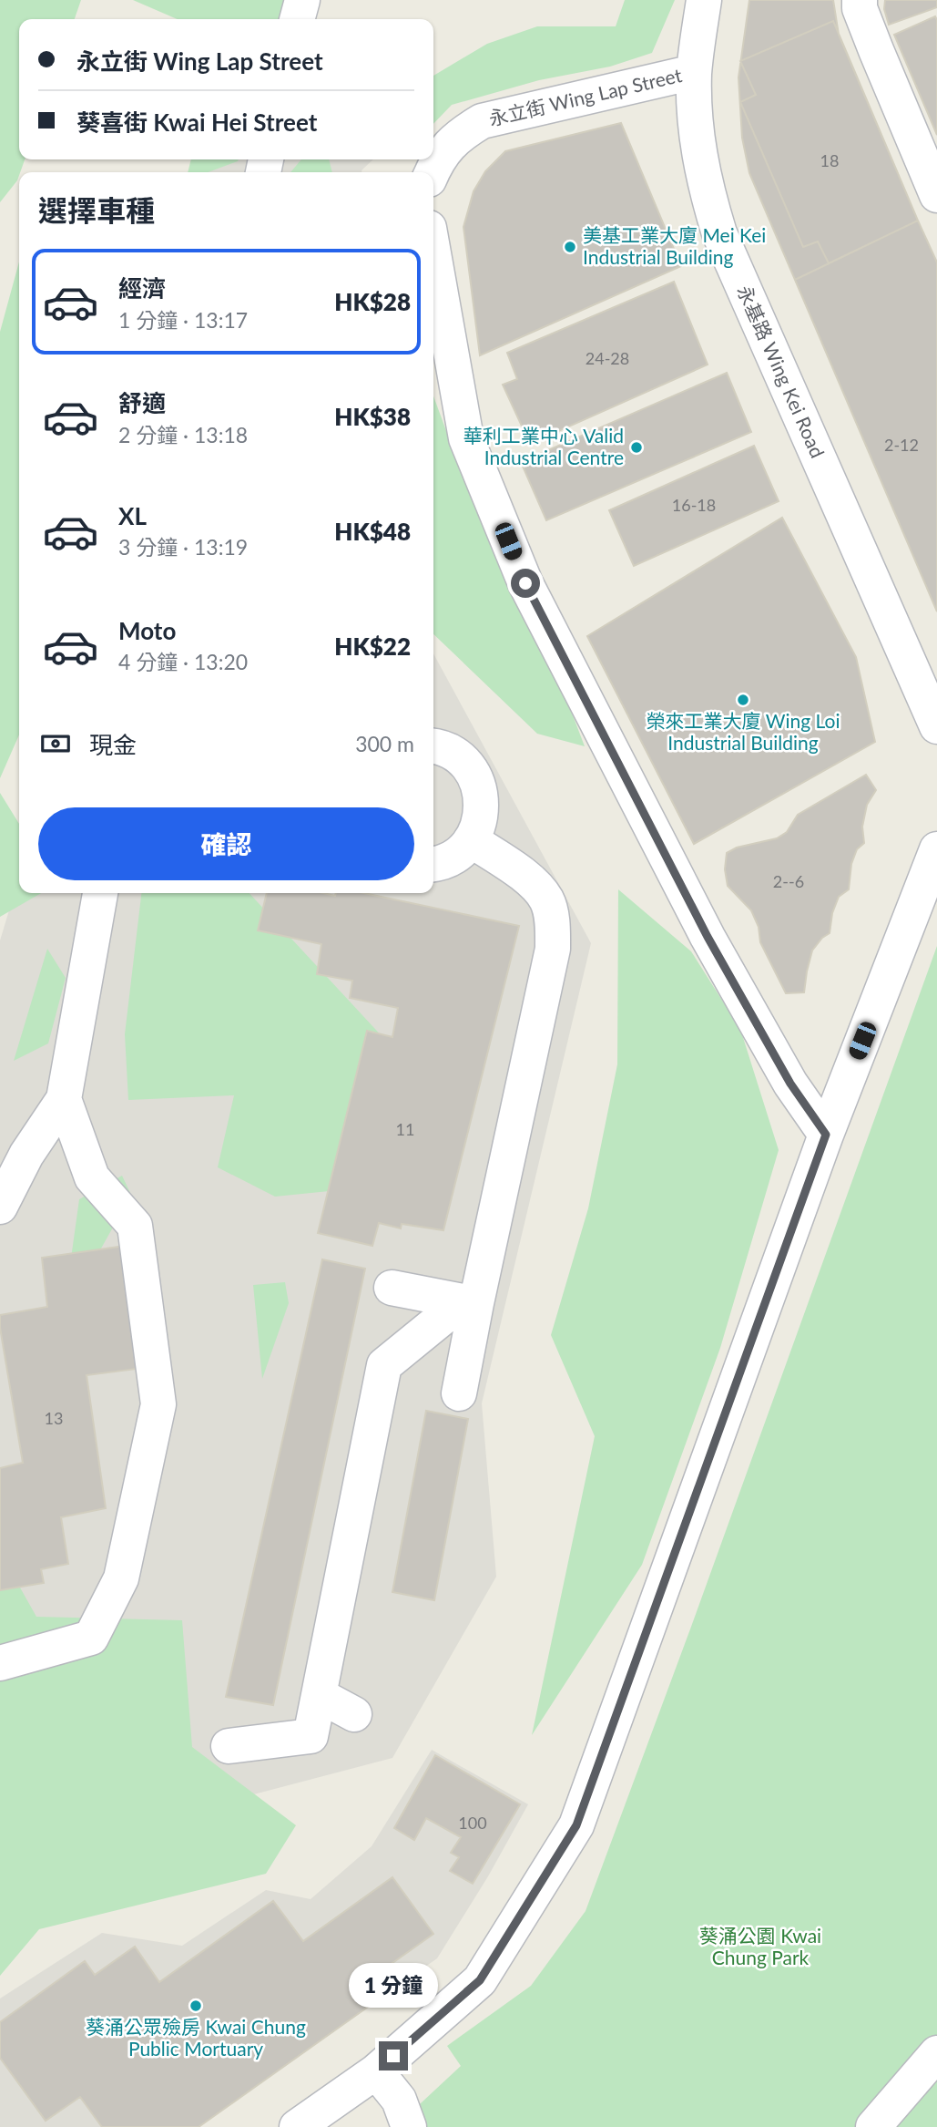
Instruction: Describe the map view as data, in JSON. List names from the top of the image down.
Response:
{
  "streets": {
    "street": ["永立街 Wing Lap Street", "永基路 Wing Kei Road"]
  },
  "crossings": [
    ["永立街 Wing Lap Street", "永基路 Wing Kei Road"]
  ],
  "parks": ["葵涌公園 Kwai Chung Park"],
  "places": [
    "美基工業大廈 Mei Kei Industrial Building",
    "華利工業中心 Valid Industrial Centre",
    "榮來工業大廈 Wing Loi Industrial Building",
    "葵涌公眾殮房 Kwai Chung Public Mortuary"
  ],
  "house_numbers": [
    "18",
    "24-28",
    "2-12",
    "16-18",
    "2--6",
    "11",
    "13",
    "100"
  ],
  "page": {
    "banner": ["永立街 Wing Lap Street", "葵喜街 Kwai Hei Street"],
    "heading": "選擇車種",
    "list": [
      {
        "name": "經濟",
        "note": "1 分鐘 · 13:17",
        "value": "HK$28"
      },
      {
        "name": "舒適",
        "note": "2 分鐘 · 13:18",
        "value": "HK$38"
      },
      {
        "name": "XL",
        "note": "3 分鐘 · 13:19",
        "value": "HK$48"
      },
      {
        "name": "Moto",
        "note": "4 分鐘 · 13:20",
        "value": "HK$22"
      }
    ],
    "pay": ["現金", "300 m"],
    "buttons": "確認",
    "bubble": "1 分鐘"
  }
}
